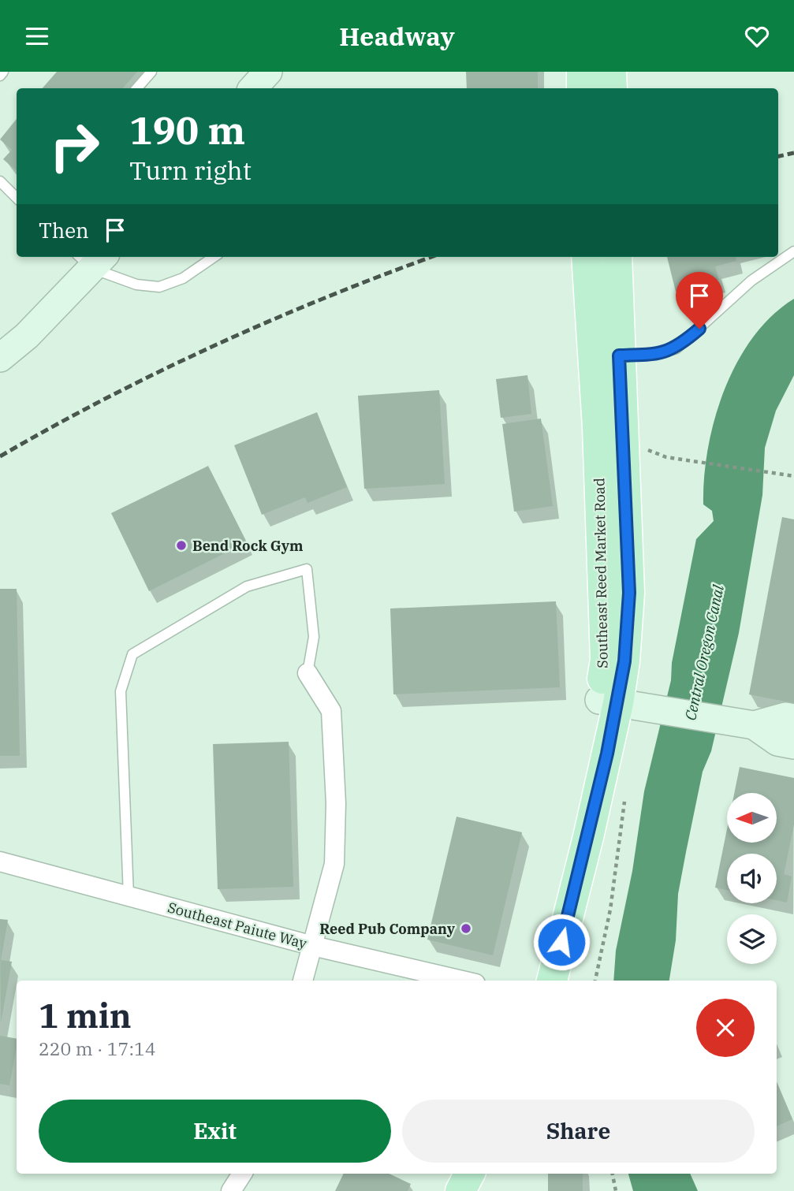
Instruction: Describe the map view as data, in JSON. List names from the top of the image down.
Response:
{
  "streets": {
    "main road": ["Southeast Reed Market Road"],
    "street": ["Southeast Paiute Way"]
  },
  "water": ["Central Oregon Canal"],
  "places": ["Bend Rock Gym", "Reed Pub Company"],
  "north": "left",
  "page": {
    "header": "Headway",
    "turn": ["190 m", "Turn right"],
    "then": "Then",
    "heading": ["1 min", "220 m · 17:14"],
    "buttons": ["Exit", "Share"]
  }
}
